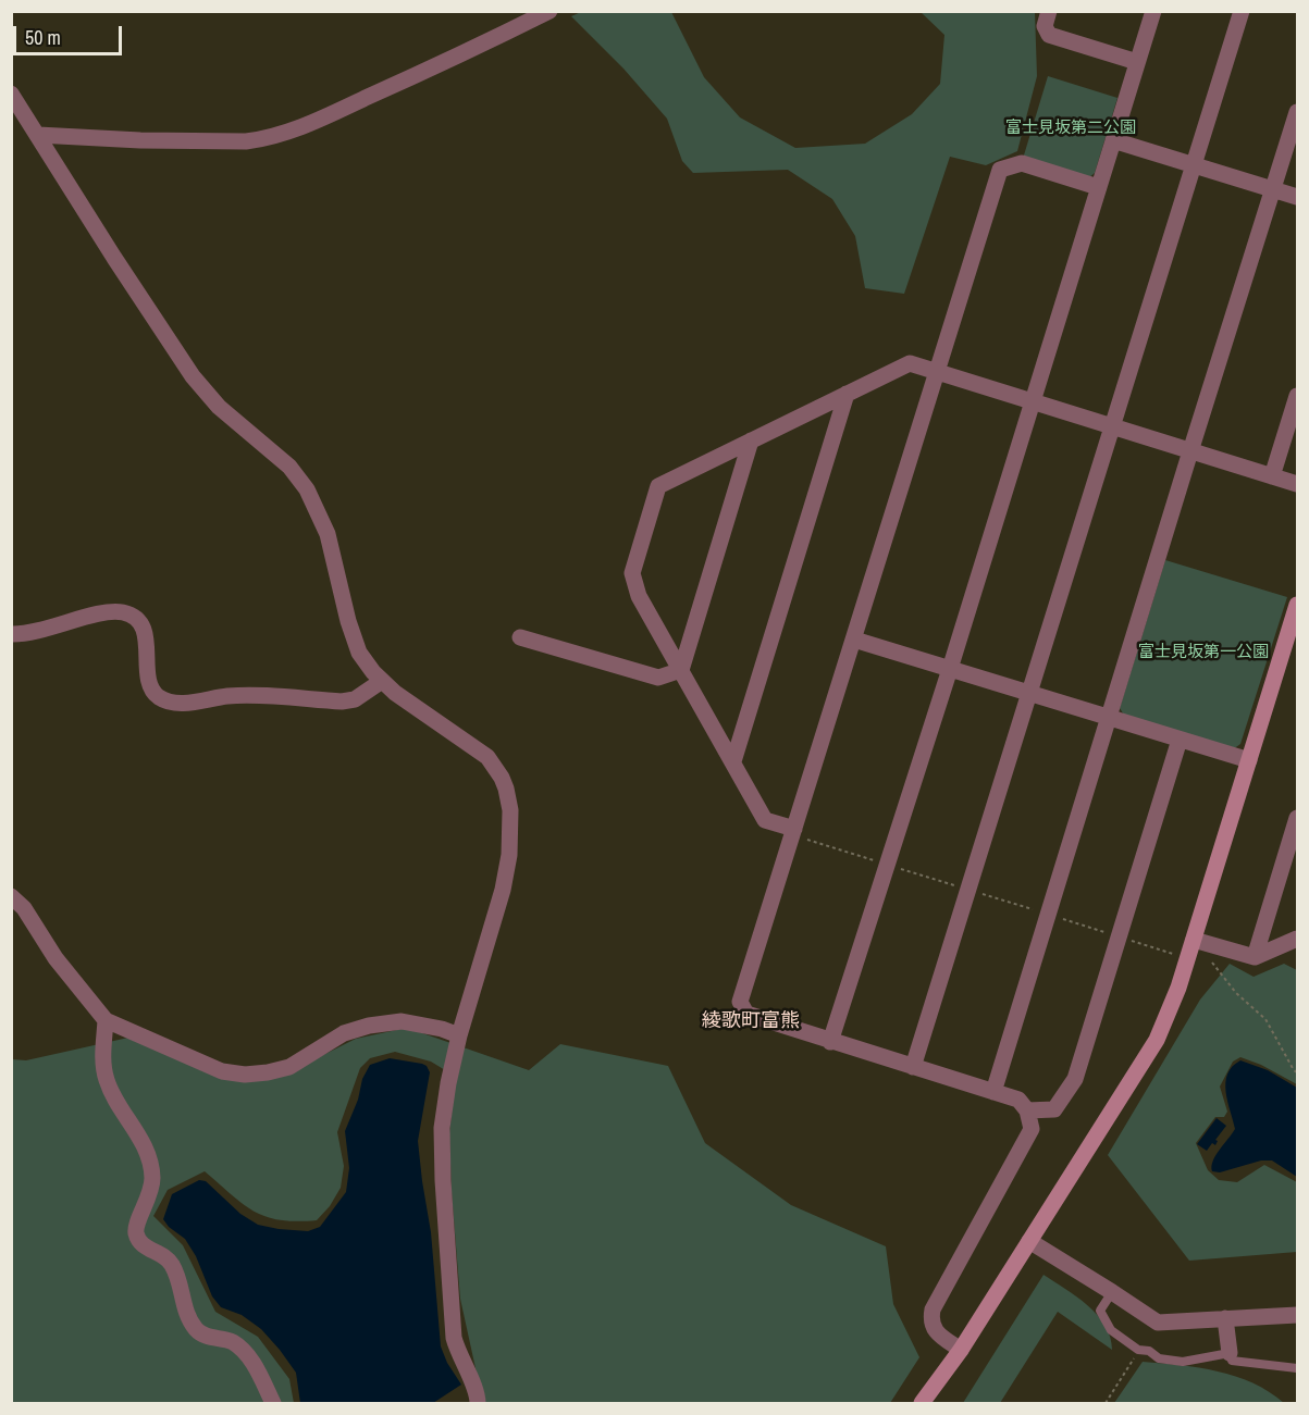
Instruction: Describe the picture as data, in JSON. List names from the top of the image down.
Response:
{
  "districts": ["綾歌町富熊"],
  "parks": ["富士見坂第二公園", "富士見坂第一公園"],
  "scale_bar": "50 m"
}
